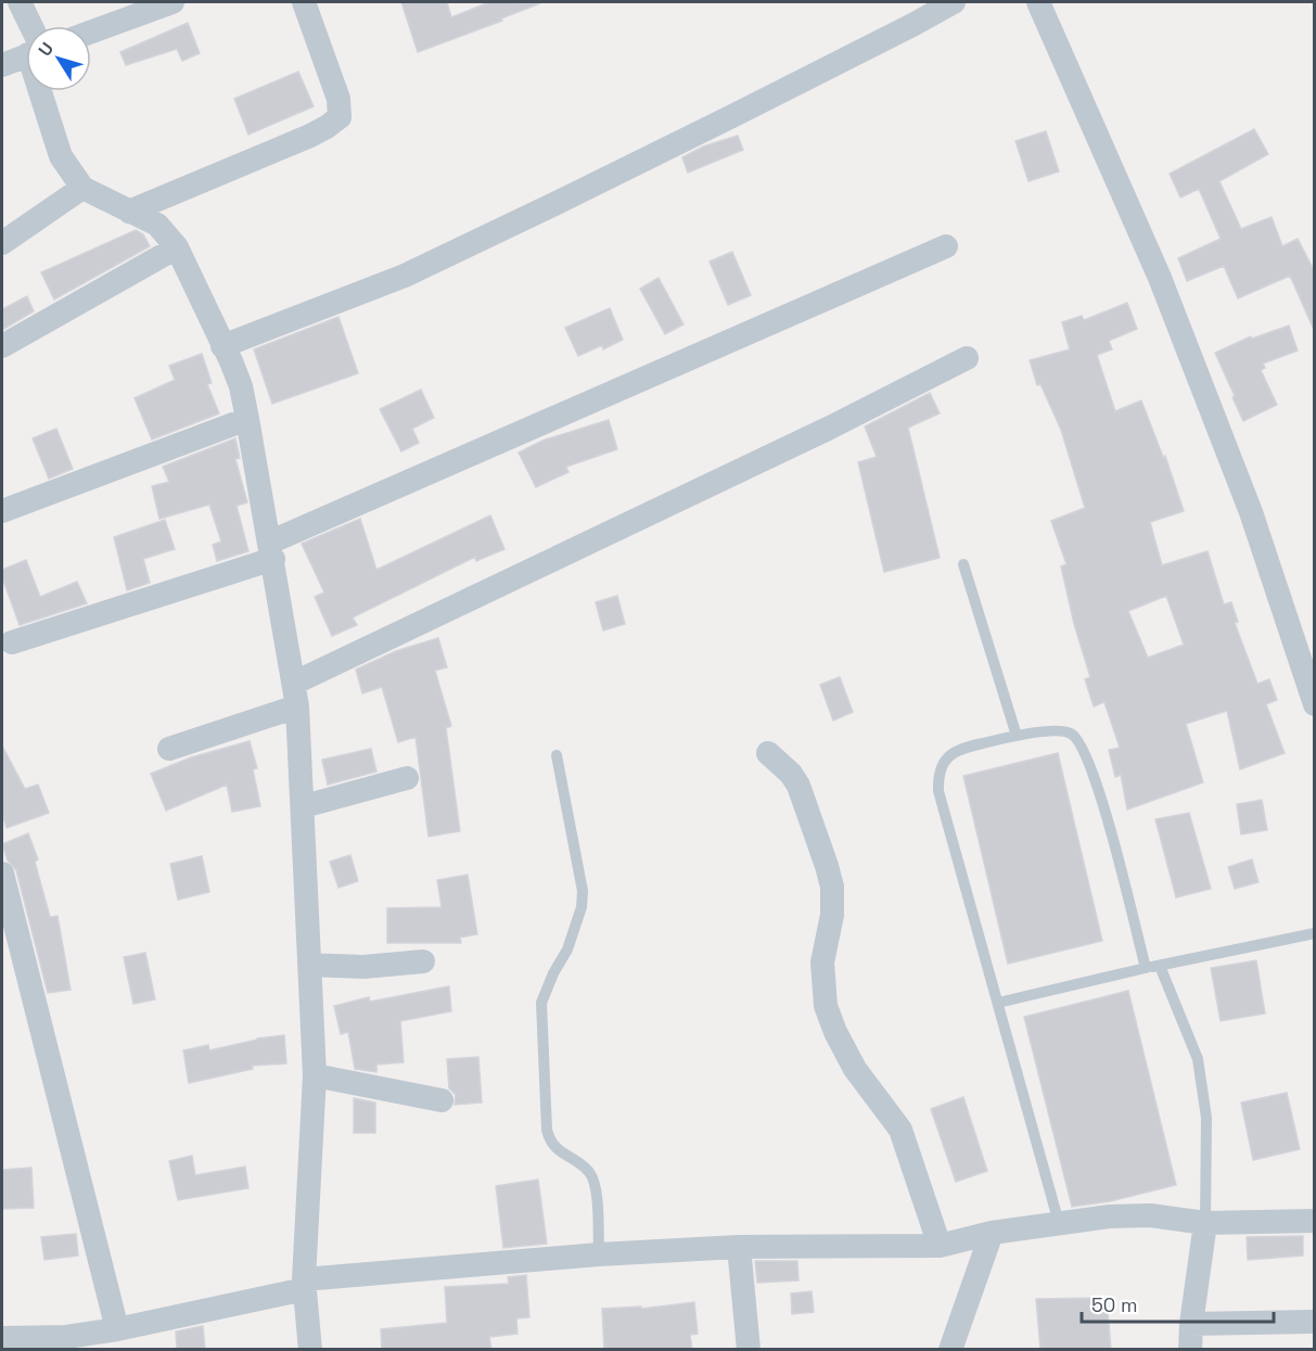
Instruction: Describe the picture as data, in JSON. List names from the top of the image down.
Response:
{
  "scale_bar": "50 m",
  "north": "top left"
}
